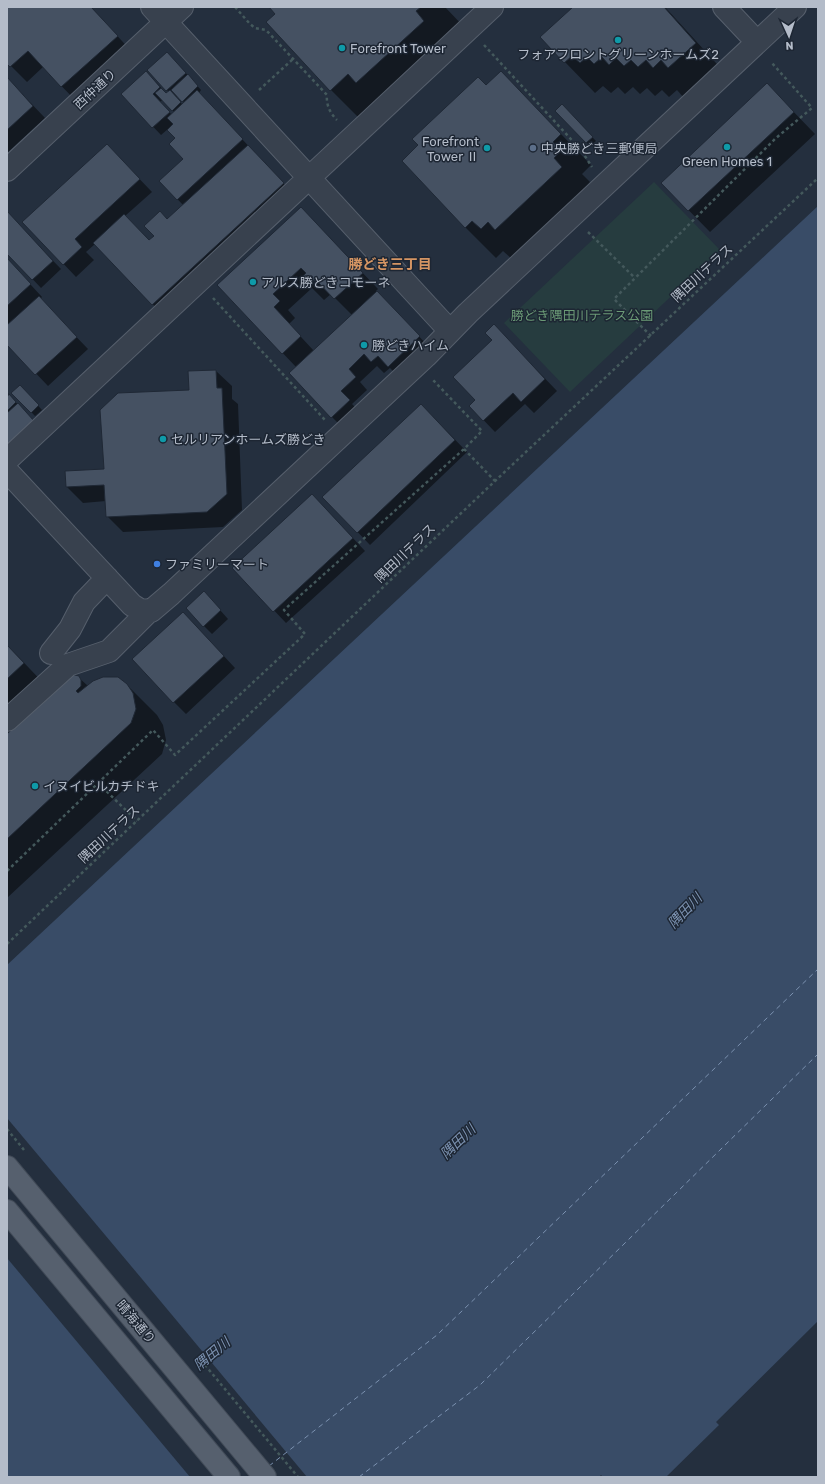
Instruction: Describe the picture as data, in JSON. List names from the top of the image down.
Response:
{
  "streets": {
    "main road": ["晴海通り"],
    "street": ["西仲通り"],
    "path": ["隅田川テラス"]
  },
  "districts": ["勝どき三丁目"],
  "water": ["隅田川"],
  "parks": ["勝どき隅田川テラス公園"],
  "places": [
    "フォアフロントグリーンホームズ2",
    "Forefront Tower",
    "Green Homes 1",
    "Forefront Tower Ⅱ",
    "中央勝どき三郵便局",
    "アルス勝どきコモーネ",
    "勝どきハイム",
    "セルリアンホームズ勝どき",
    "ファミリーマート",
    "イヌイビルカチドキ"
  ],
  "north": "bottom"
}
